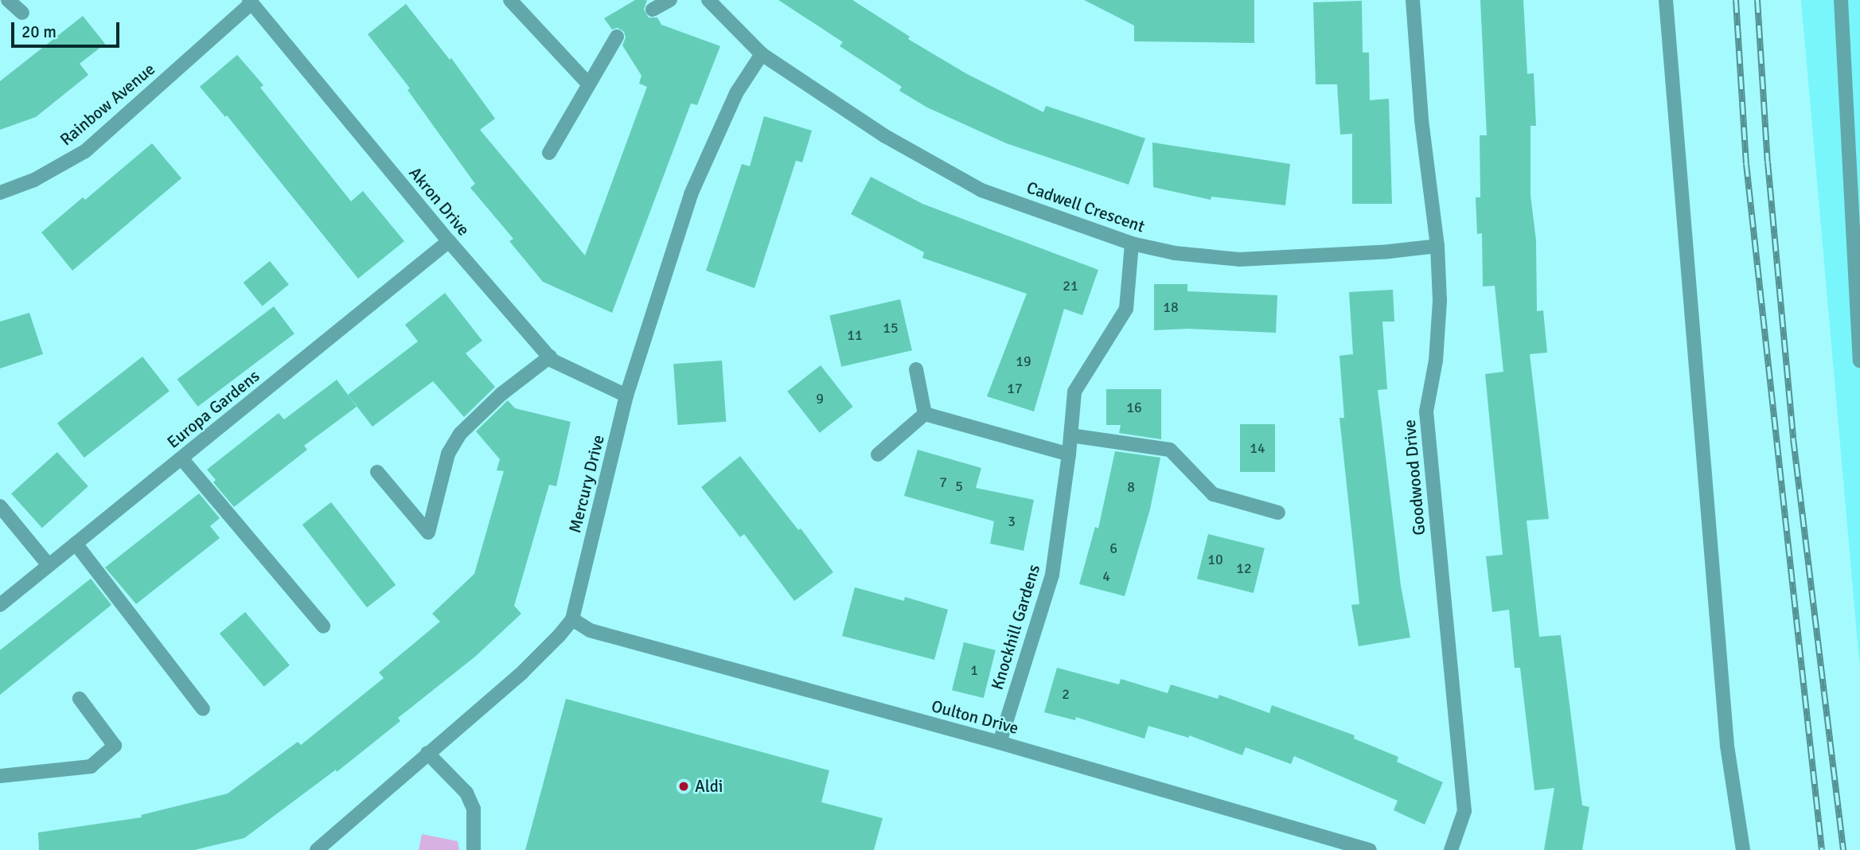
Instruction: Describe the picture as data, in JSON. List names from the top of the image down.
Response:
{
  "streets": {
    "street": [
      "Rainbow Avenue",
      "Akron Drive",
      "Cadwell Crescent",
      "Europa Gardens",
      "Goodwood Drive",
      "Mercury Drive",
      "Knockhill Gardens",
      "Oulton Drive"
    ]
  },
  "crossings": [
    ["Rainbow Avenue", "Akron Drive"],
    ["Akron Drive", "Europa Gardens"],
    ["Akron Drive", "Mercury Drive"],
    ["Cadwell Crescent", "Goodwood Drive"],
    ["Cadwell Crescent", "Mercury Drive"],
    ["Cadwell Crescent", "Knockhill Gardens"],
    ["Mercury Drive", "Oulton Drive"],
    ["Knockhill Gardens", "Oulton Drive"]
  ],
  "places": ["Aldi"],
  "house_numbers": [
    "21",
    "18",
    "15",
    "11",
    "19",
    "17",
    "9",
    "16",
    "14",
    "7",
    "5",
    "8",
    "3",
    "6",
    "10",
    "12",
    "4",
    "1",
    "2"
  ],
  "scale_bar": "20 m"
}
